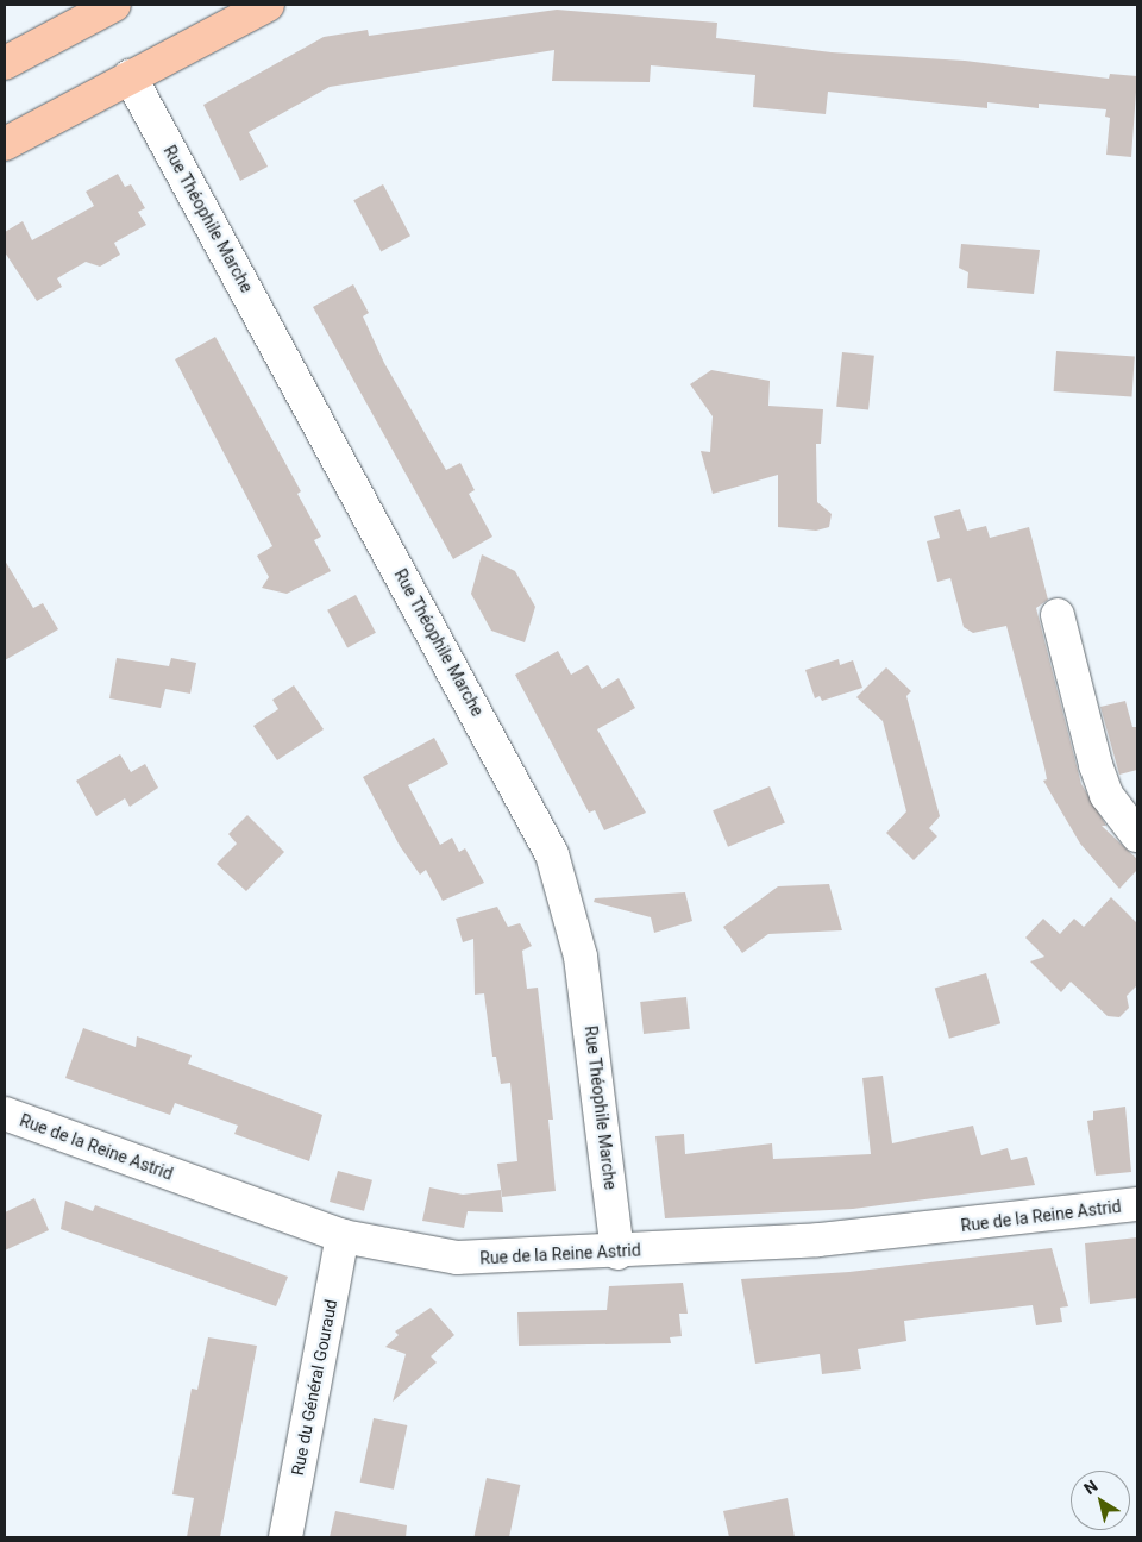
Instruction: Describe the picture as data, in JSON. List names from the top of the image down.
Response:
{
  "streets": {
    "street": ["Rue Théophile Marche", "Rue de la Reine Astrid", "Rue du Général Gouraud"]
  },
  "crossings": [
    ["Rue Théophile Marche", "Rue de la Reine Astrid"],
    ["Rue de la Reine Astrid", "Rue du Général Gouraud"]
  ],
  "north": "top left"
}
